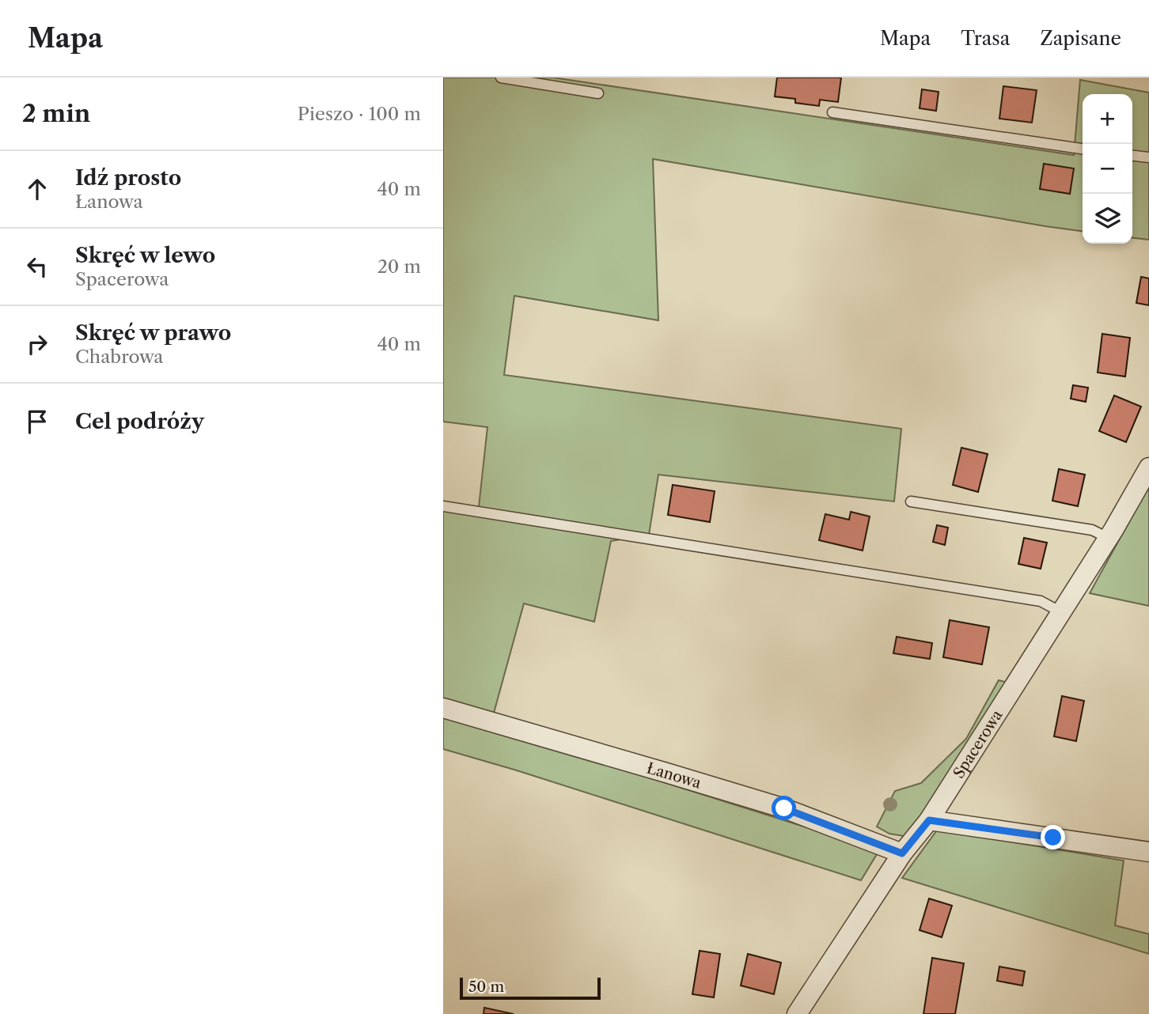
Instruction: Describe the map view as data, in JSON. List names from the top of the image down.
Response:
{
  "streets": {
    "street": ["Spacerowa", "Łanowa"]
  },
  "crossings": [
    ["Spacerowa", "Łanowa"]
  ],
  "scale_bar": "50 m",
  "page": {
    "header": "Mapa",
    "nav": ["Mapa", "Trasa", "Zapisane"],
    "heading": ["2 min", "Pieszo · 100 m"],
    "map_buttons": ["+", "−"],
    "list": [
      ["Idź prosto", "Łanowa", "40 m"],
      ["Skręć w lewo", "Spacerowa", "20 m"],
      ["Skręć w prawo", "Chabrowa", "40 m"],
      "Cel podróży"
    ],
    "scale": "50 m"
  }
}
